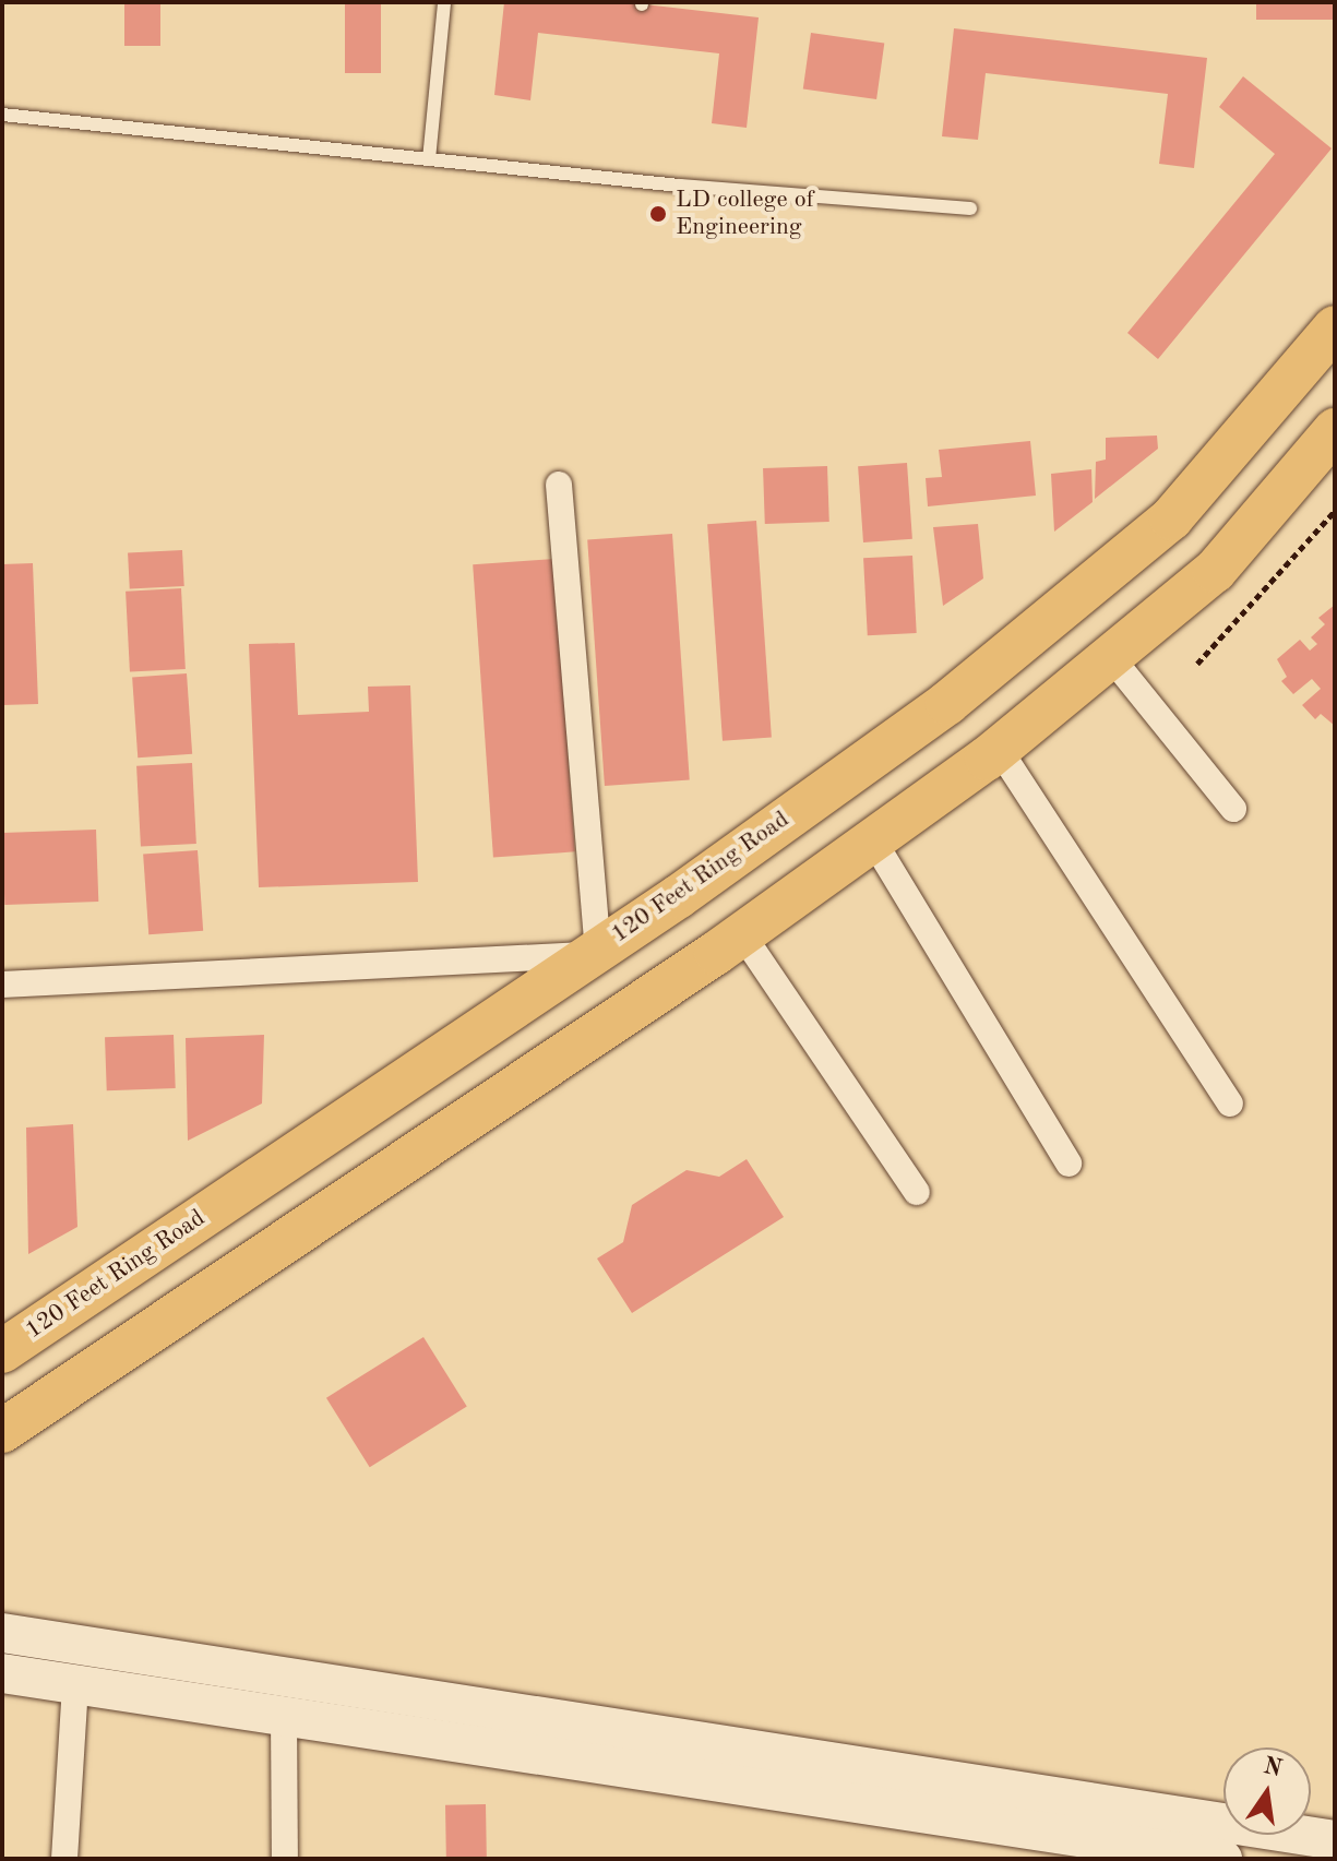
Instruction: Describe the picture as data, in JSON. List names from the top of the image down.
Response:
{
  "streets": {
    "main road": ["120 Feet Ring Road"]
  },
  "places": ["LD college of Engineering"],
  "north": "top"
}
